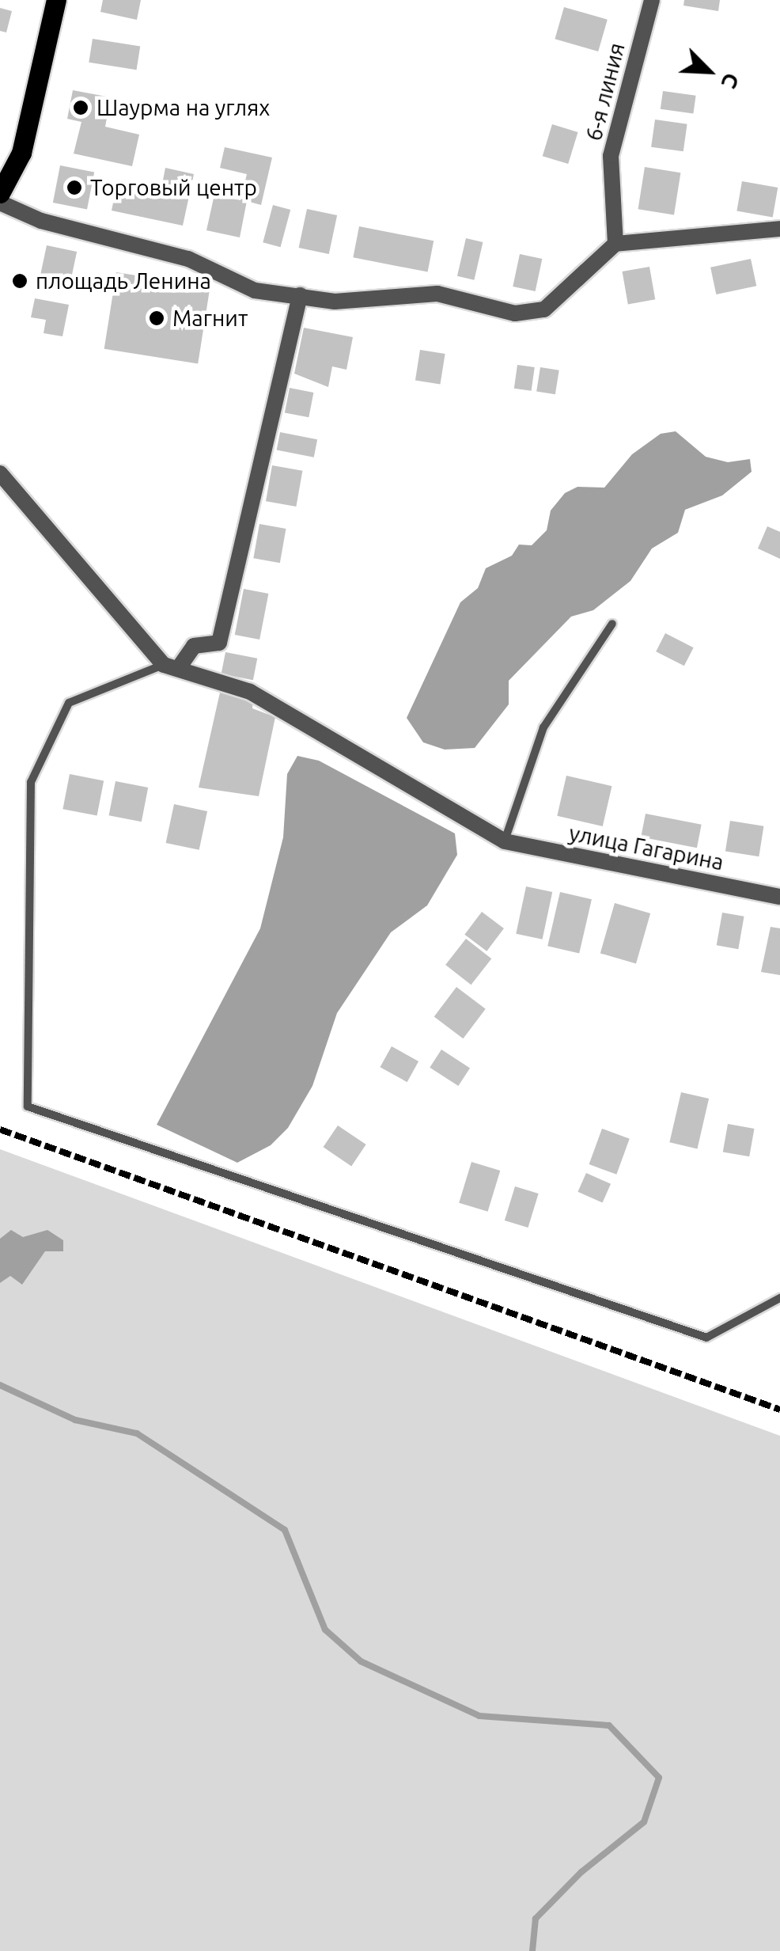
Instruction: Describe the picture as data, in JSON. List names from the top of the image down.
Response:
{
  "streets": {
    "street": ["6-я линия", "улица Гагарина"]
  },
  "places": [
    "Шаурма на углях",
    "Торговый центр",
    "площадь Ленина",
    "Магнит"
  ],
  "north": "bottom right"
}
